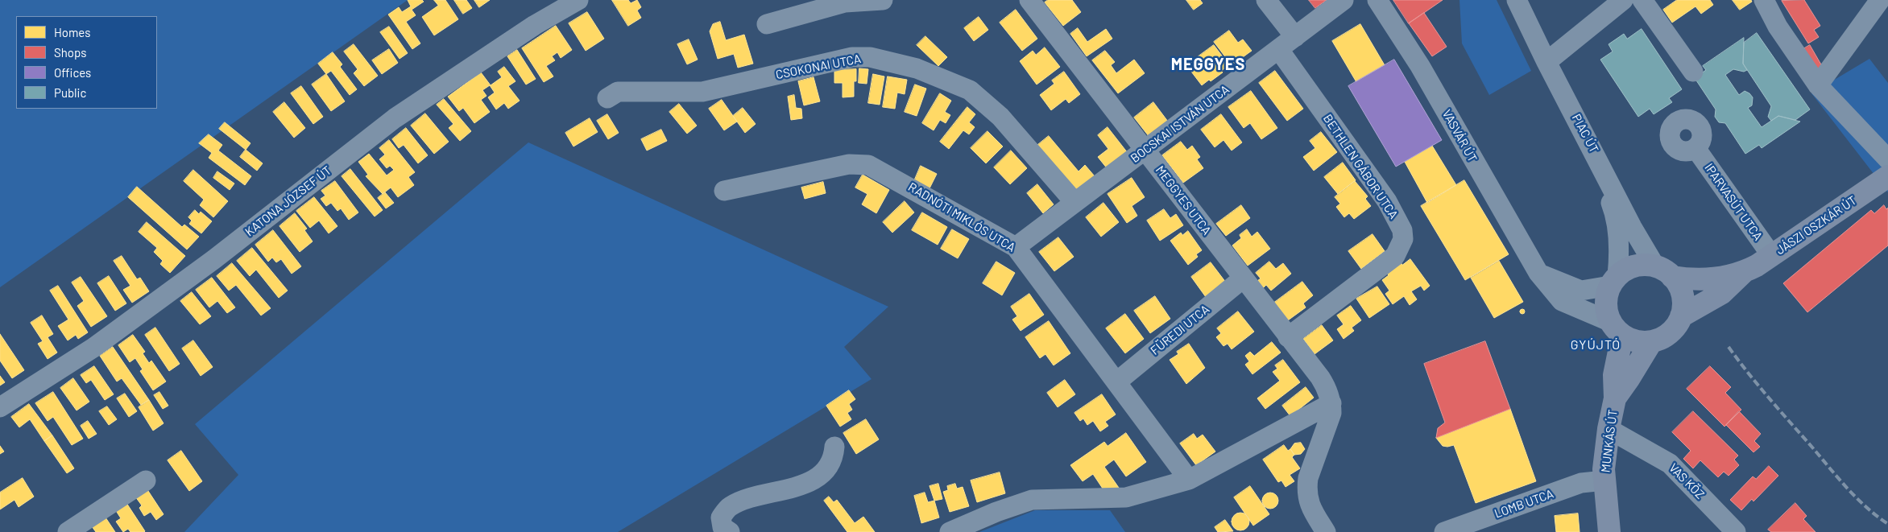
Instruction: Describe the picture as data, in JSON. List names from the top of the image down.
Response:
{
  "streets": {
    "main road": ["JÁSZI OSZKÁR ÚT", "MUNKÁS ÚT"],
    "street": [
      "CSOKONAI UTCA",
      "BOCSKAI ISTVÁN UTCA",
      "PIAC ÚT",
      "VASVÁR ÚT",
      "BETHLEN GÁBOR UTCA",
      "MEGGYES UTCA",
      "KATONA JÓZSEF ÚT",
      "IPARVASÚT UTCA",
      "RADNÓTI MIKLÓS UTCA",
      "FÜREDI UTCA",
      "VAS KÖZ",
      "LOMB UTCA"
    ]
  },
  "crossings": [
    ["CSOKONAI UTCA", "BOCSKAI ISTVÁN UTCA"],
    ["BOCSKAI ISTVÁN UTCA", "BETHLEN GÁBOR UTCA"],
    ["BOCSKAI ISTVÁN UTCA", "MEGGYES UTCA"],
    ["BOCSKAI ISTVÁN UTCA", "RADNÓTI MIKLÓS UTCA"],
    ["PIAC ÚT", "VASVÁR ÚT"],
    ["BETHLEN GÁBOR UTCA", "MEGGYES UTCA"],
    ["MEGGYES UTCA", "FÜREDI UTCA"],
    ["IPARVASÚT UTCA", "JÁSZI OSZKÁR ÚT"],
    ["RADNÓTI MIKLÓS UTCA", "FÜREDI UTCA"],
    ["MUNKÁS ÚT", "VAS KÖZ"],
    ["MUNKÁS ÚT", "LOMB UTCA"]
  ],
  "districts": ["MEGGYES", "GYÚJTÓ"],
  "legend": [
    "Homes",
    "Shops",
    "Offices",
    "Public"
  ]
}
